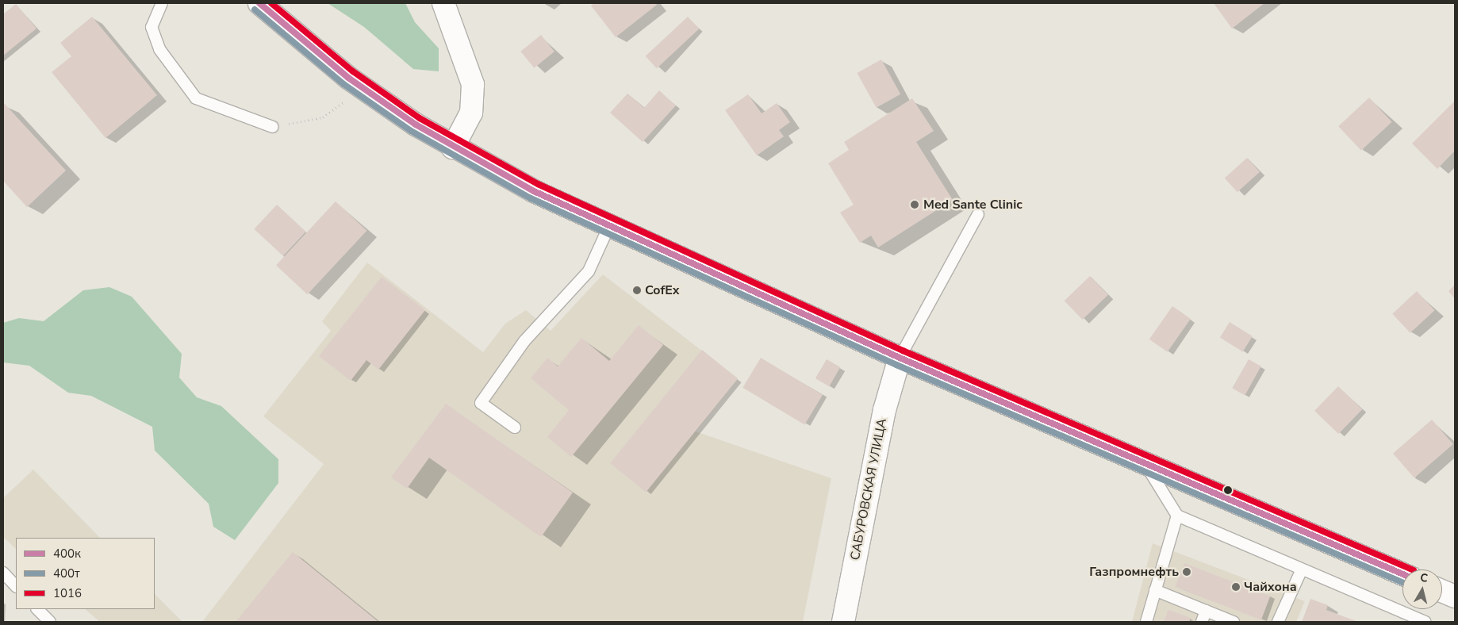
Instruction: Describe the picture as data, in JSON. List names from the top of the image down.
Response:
{
  "streets": {
    "main road": ["САБУРОВСКАЯ УЛИЦА"]
  },
  "places": [
    "Med Sante Clinic",
    "CofEx",
    "Газпромнефть",
    "Чайхона"
  ],
  "lines": ["transit line 400к", "transit line 1016", "transit line 400т"],
  "legend": ["400к", "400т", "1016"],
  "north": "top"
}
